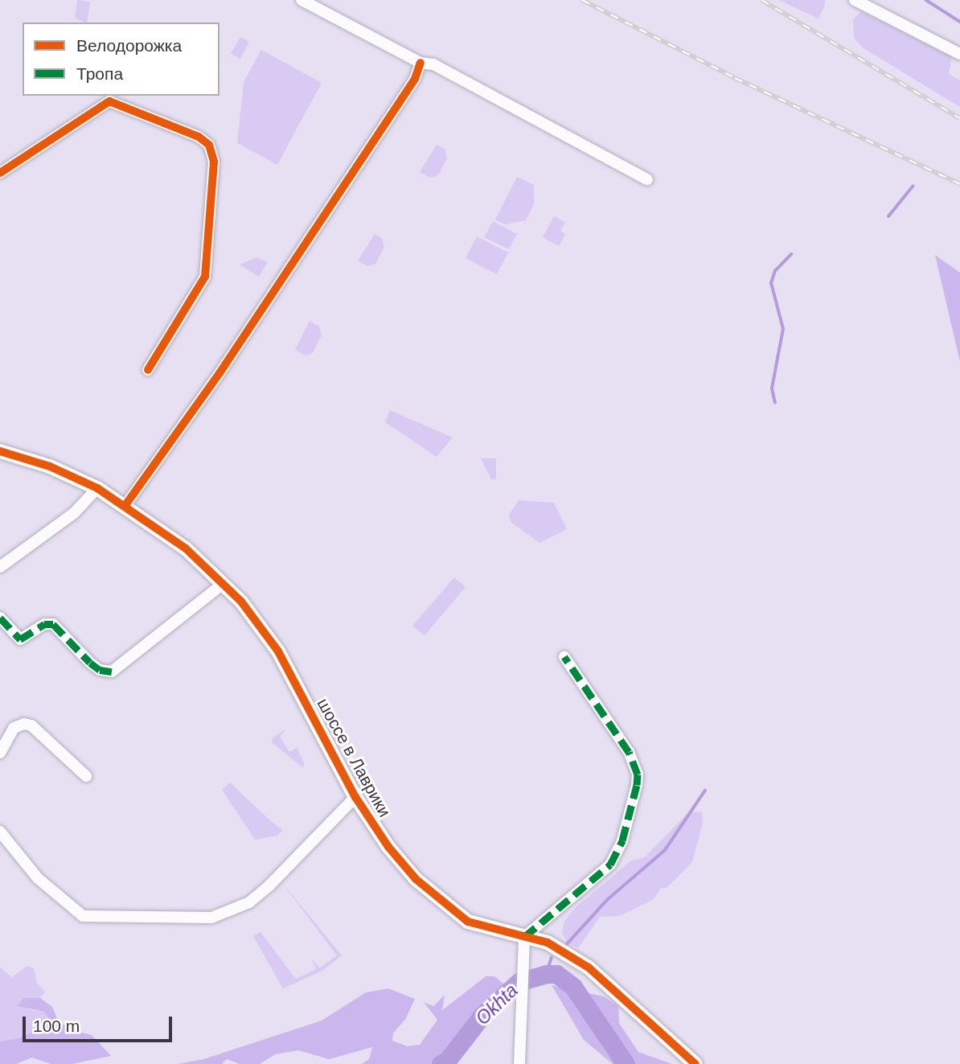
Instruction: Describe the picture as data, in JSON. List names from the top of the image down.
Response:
{
  "streets": {
    "street": ["шоссе в Лаврики"]
  },
  "water": ["Okhta"],
  "legend": ["Велодорожка", "Тропа"],
  "scale_bar": "100 m"
}
